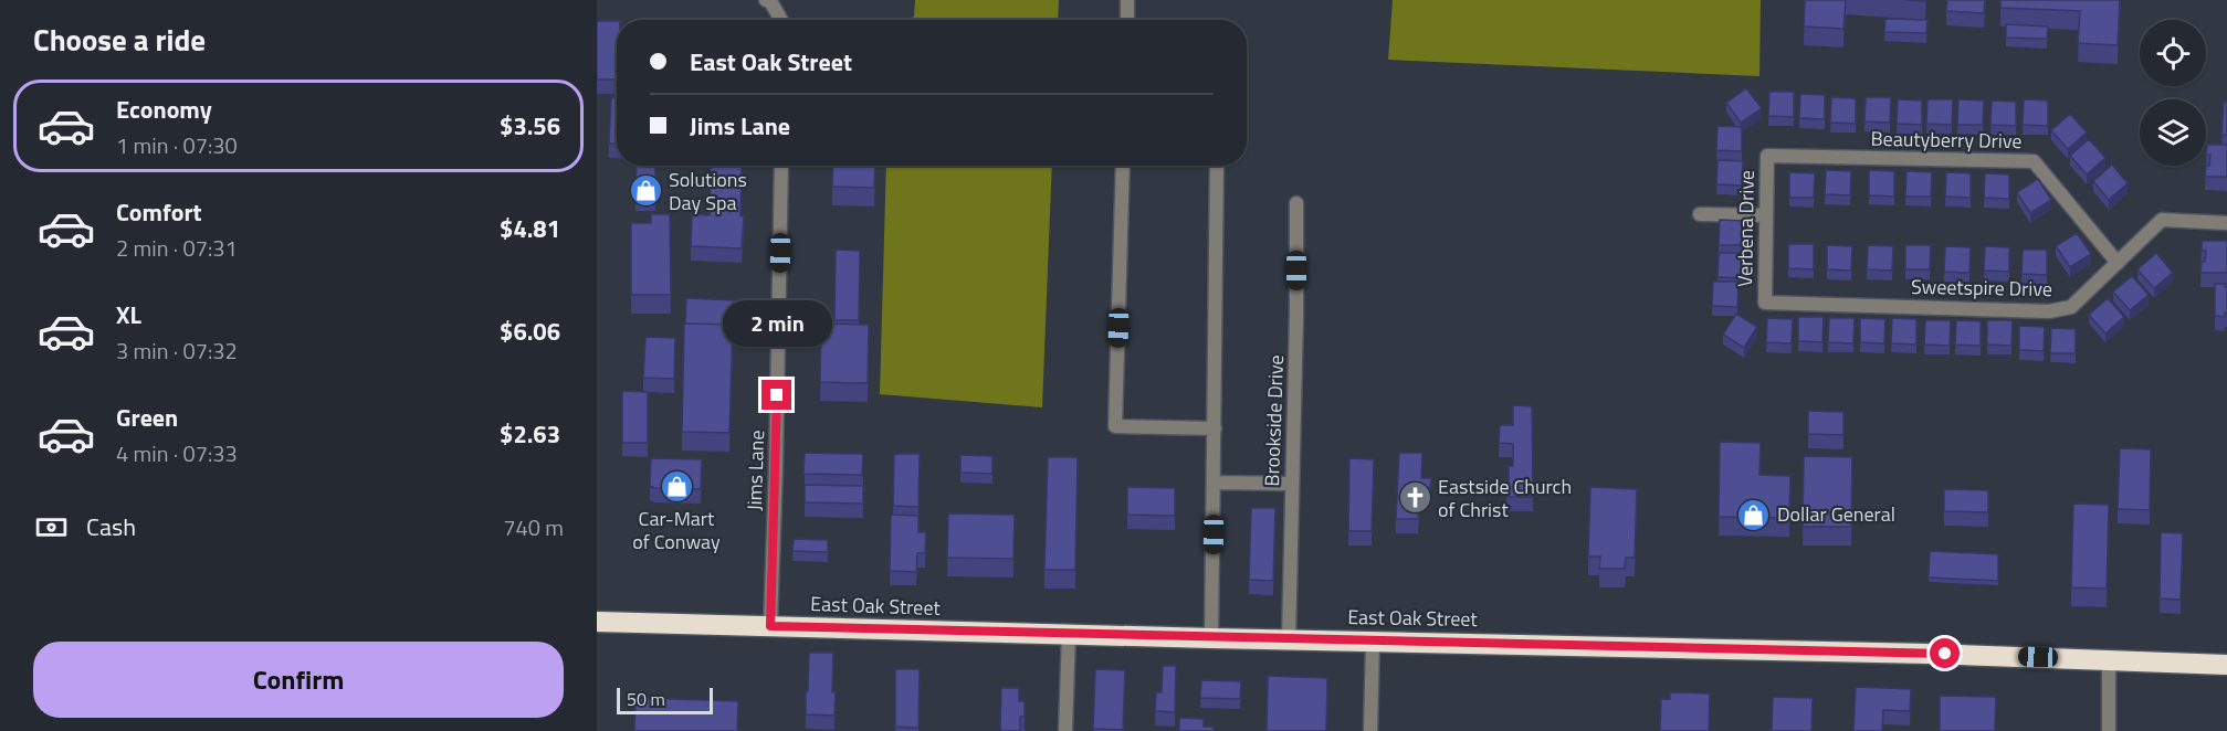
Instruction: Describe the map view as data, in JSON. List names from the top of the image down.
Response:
{
  "streets": {
    "highway": ["East Oak Street"],
    "street": [
      "Beautyberry Drive",
      "Verbena Drive",
      "Sweetspire Drive",
      "Brookside Drive",
      "Jims Lane"
    ]
  },
  "crossings": [
    ["Beautyberry Drive", "Verbena Drive"],
    ["Beautyberry Drive", "Sweetspire Drive"],
    ["Verbena Drive", "Sweetspire Drive"],
    ["Brookside Drive", "East Oak Street"],
    ["Jims Lane", "East Oak Street"]
  ],
  "places": {
    "shop": ["Solutions Day Spa", "Car-Mart of Conway", "Dollar General"],
    "church": ["Eastside Church of Christ"]
  },
  "scale_bar": "50 m",
  "page": {
    "heading": "Choose a ride",
    "banner": ["East Oak Street", "Jims Lane"],
    "list": [
      {
        "name": "Economy",
        "note": "1 min · 07:30",
        "value": "$3.56"
      },
      {
        "name": "Comfort",
        "note": "2 min · 07:31",
        "value": "$4.81"
      },
      {
        "name": "XL",
        "note": "3 min · 07:32",
        "value": "$6.06"
      },
      {
        "name": "Green",
        "note": "4 min · 07:33",
        "value": "$2.63"
      }
    ],
    "bubble": "2 min",
    "pay": ["Cash", "740 m"],
    "buttons": "Confirm",
    "scale": "50 m"
  }
}
